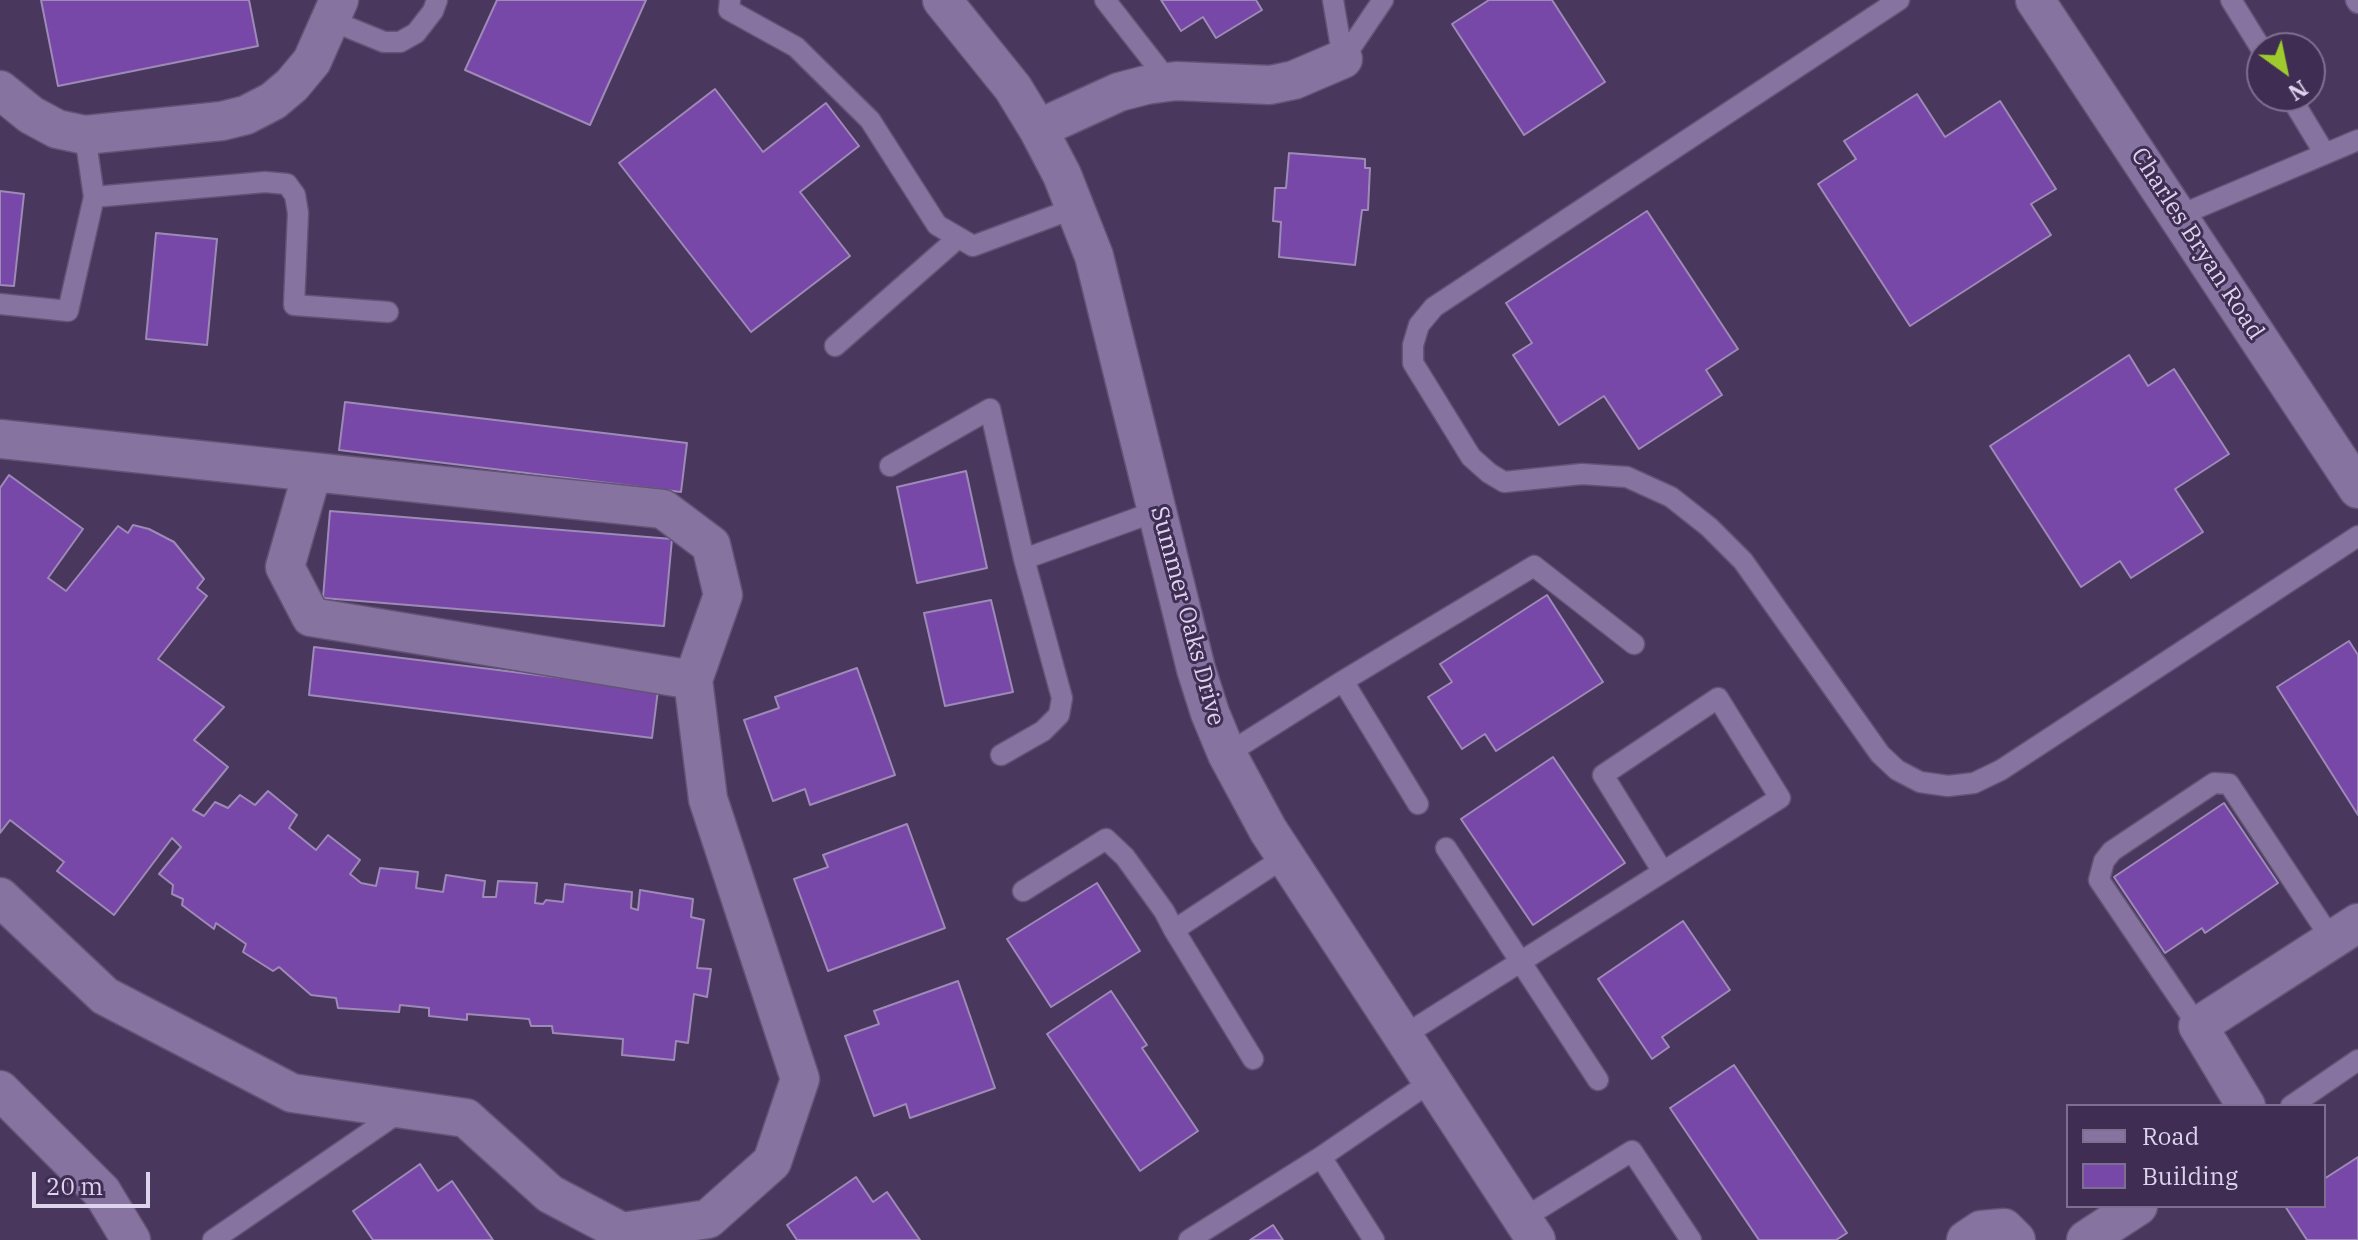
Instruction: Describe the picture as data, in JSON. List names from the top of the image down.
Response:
{
  "streets": {
    "street": ["Charles Bryan Road", "Summer Oaks Drive"]
  },
  "legend": ["Road", "Building"],
  "scale_bar": "20 m",
  "north": "bottom right"
}
